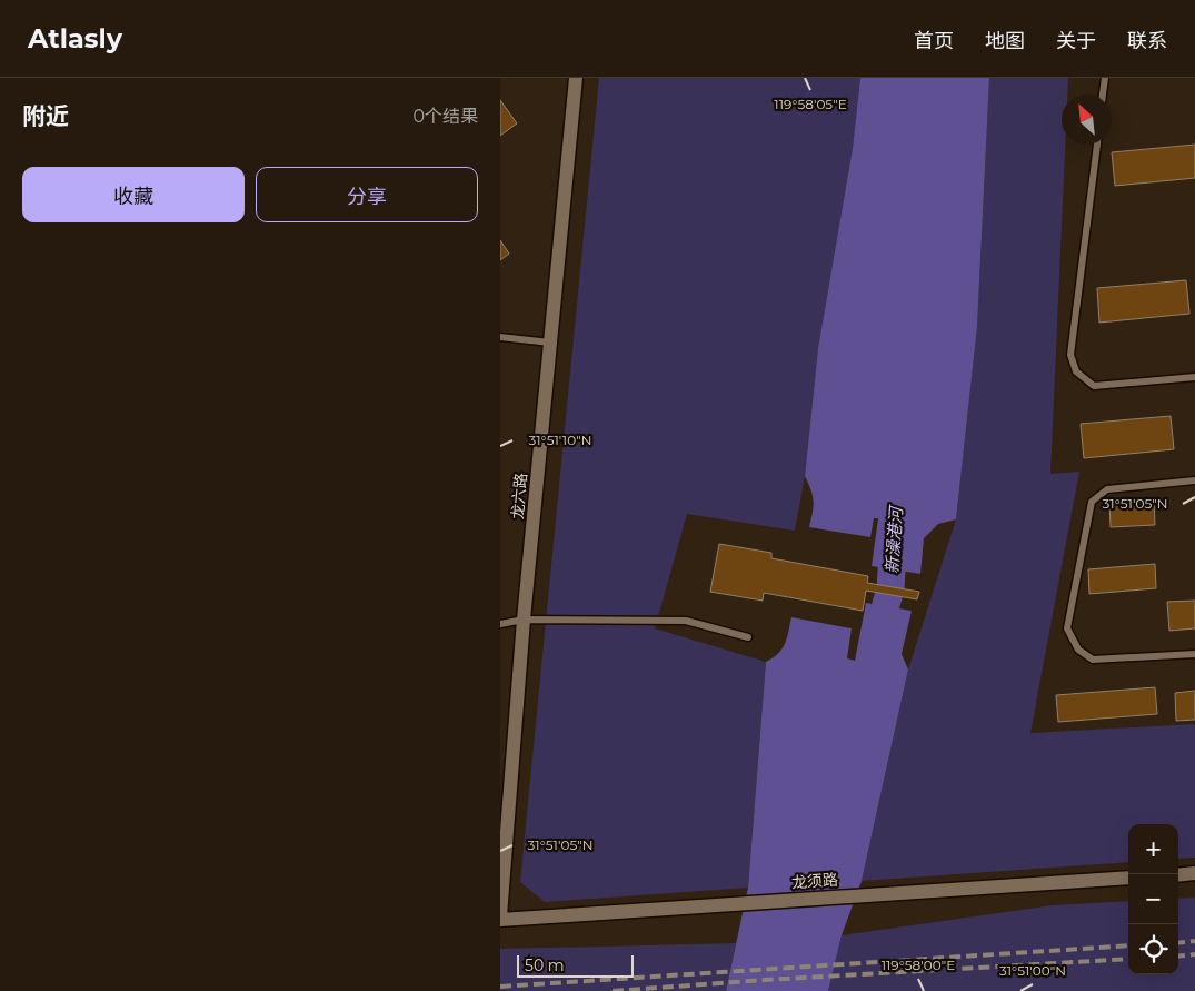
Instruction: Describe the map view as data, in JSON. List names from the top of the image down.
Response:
{
  "streets": {
    "street": ["龙六路", "龙须路"]
  },
  "crossings": [
    ["龙六路", "龙须路"]
  ],
  "water": ["新澡港河"],
  "scale_bar": "50 m",
  "north": "top left",
  "page": {
    "header": "Atlasly",
    "nav": [
      "首页",
      "地图",
      "关于",
      "联系"
    ],
    "heading": ["附近", "0个结果"],
    "buttons": ["收藏", "分享"],
    "map_buttons": ["+", "−"],
    "scale": "50 m"
  },
  "coordinates": [
    "119°58'05\"E",
    "31°51'10\"N",
    "31°51'05\"N",
    "119°58'00\"E",
    "31°51'00\"N"
  ]
}
